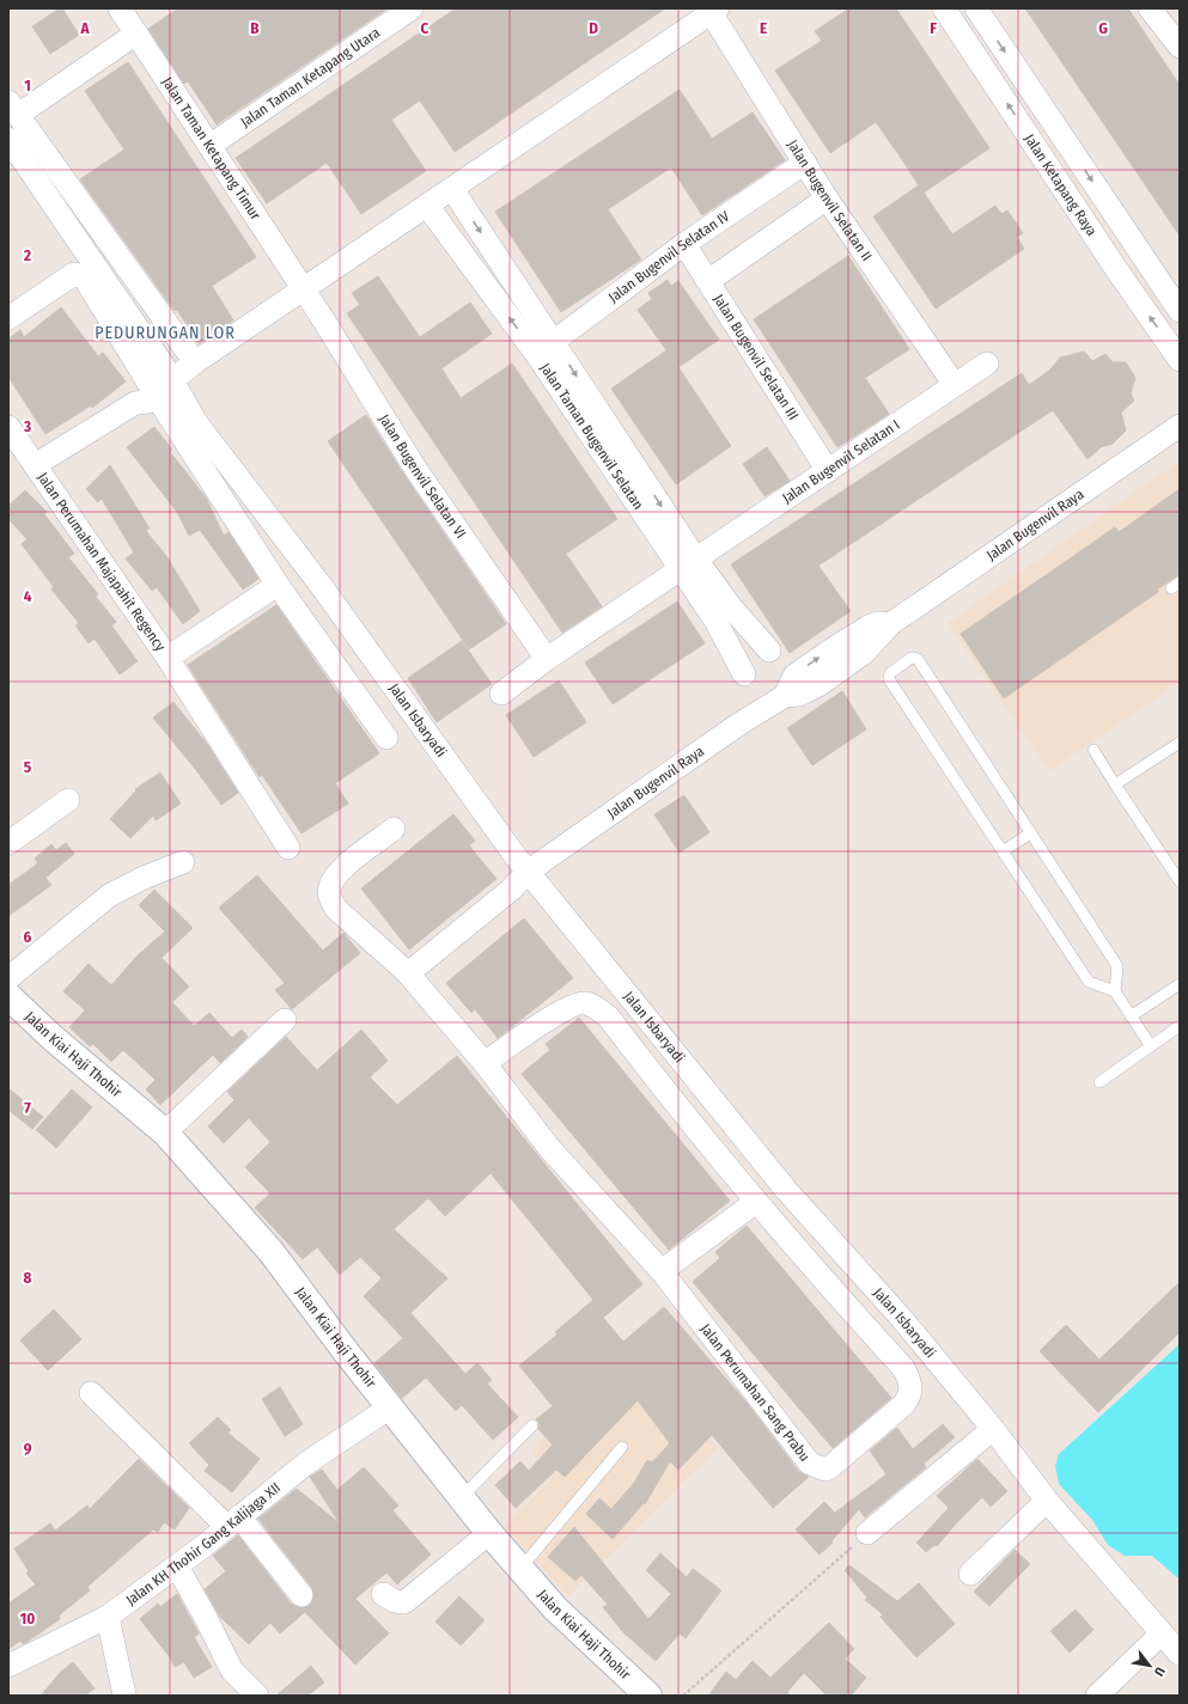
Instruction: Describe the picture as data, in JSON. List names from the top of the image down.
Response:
{
  "streets": {
    "street": [
      "Jalan Taman Ketapang Utara",
      "Jalan Taman Ketapang Timur",
      "Jalan Ketapang Raya",
      "Jalan Bugenvil Selatan II",
      "Jalan Bugenvil Selatan IV",
      "Jalan Bugenvil Selatan III",
      "Jalan Taman Bugenvil Selatan",
      "Jalan Bugenvil Selatan I",
      "Jalan Bugenvil Selatan VI",
      "Jalan Bugenvil Raya",
      "Jalan Perumahan Majapahit Regency",
      "Jalan Isbaryadi",
      "Jalan Kiai Haji Thohir",
      "Jalan Perumahan Sang Prabu",
      "Jalan KH Thohir Gang Kalijaga XII"
    ]
  },
  "crossings": [
    ["Jalan Taman Ketapang Utara", "Jalan Taman Ketapang Timur"],
    ["Jalan Taman Ketapang Timur", "Jalan Bugenvil Selatan VI"],
    ["Jalan Taman Ketapang Timur", "Jalan Perumahan Majapahit Regency"],
    ["Jalan Bugenvil Selatan II", "Jalan Bugenvil Selatan IV"],
    ["Jalan Bugenvil Selatan II", "Jalan Bugenvil Selatan I"],
    ["Jalan Bugenvil Selatan II", "Jalan Perumahan Majapahit Regency"],
    ["Jalan Bugenvil Selatan IV", "Jalan Bugenvil Selatan III"],
    ["Jalan Bugenvil Selatan IV", "Jalan Taman Bugenvil Selatan"],
    ["Jalan Bugenvil Selatan III", "Jalan Bugenvil Selatan I"],
    ["Jalan Taman Bugenvil Selatan", "Jalan Bugenvil Selatan I"],
    ["Jalan Taman Bugenvil Selatan", "Jalan Perumahan Majapahit Regency"],
    ["Jalan Bugenvil Selatan VI", "Jalan Perumahan Majapahit Regency"],
    ["Jalan Bugenvil Raya", "Jalan Isbaryadi"],
    ["Jalan Perumahan Majapahit Regency", "Jalan Isbaryadi"],
    ["Jalan Kiai Haji Thohir", "Jalan KH Thohir Gang Kalijaga XII"]
  ],
  "districts": ["PEDURUNGAN LOR"],
  "north": "bottom right",
  "grid": {
    "columns": [
      "A",
      "B",
      "C",
      "D",
      "E",
      "F",
      "G"
    ],
    "rows": [
      "1",
      "2",
      "3",
      "4",
      "5",
      "6",
      "7",
      "8",
      "9",
      "10"
    ]
  }
}
